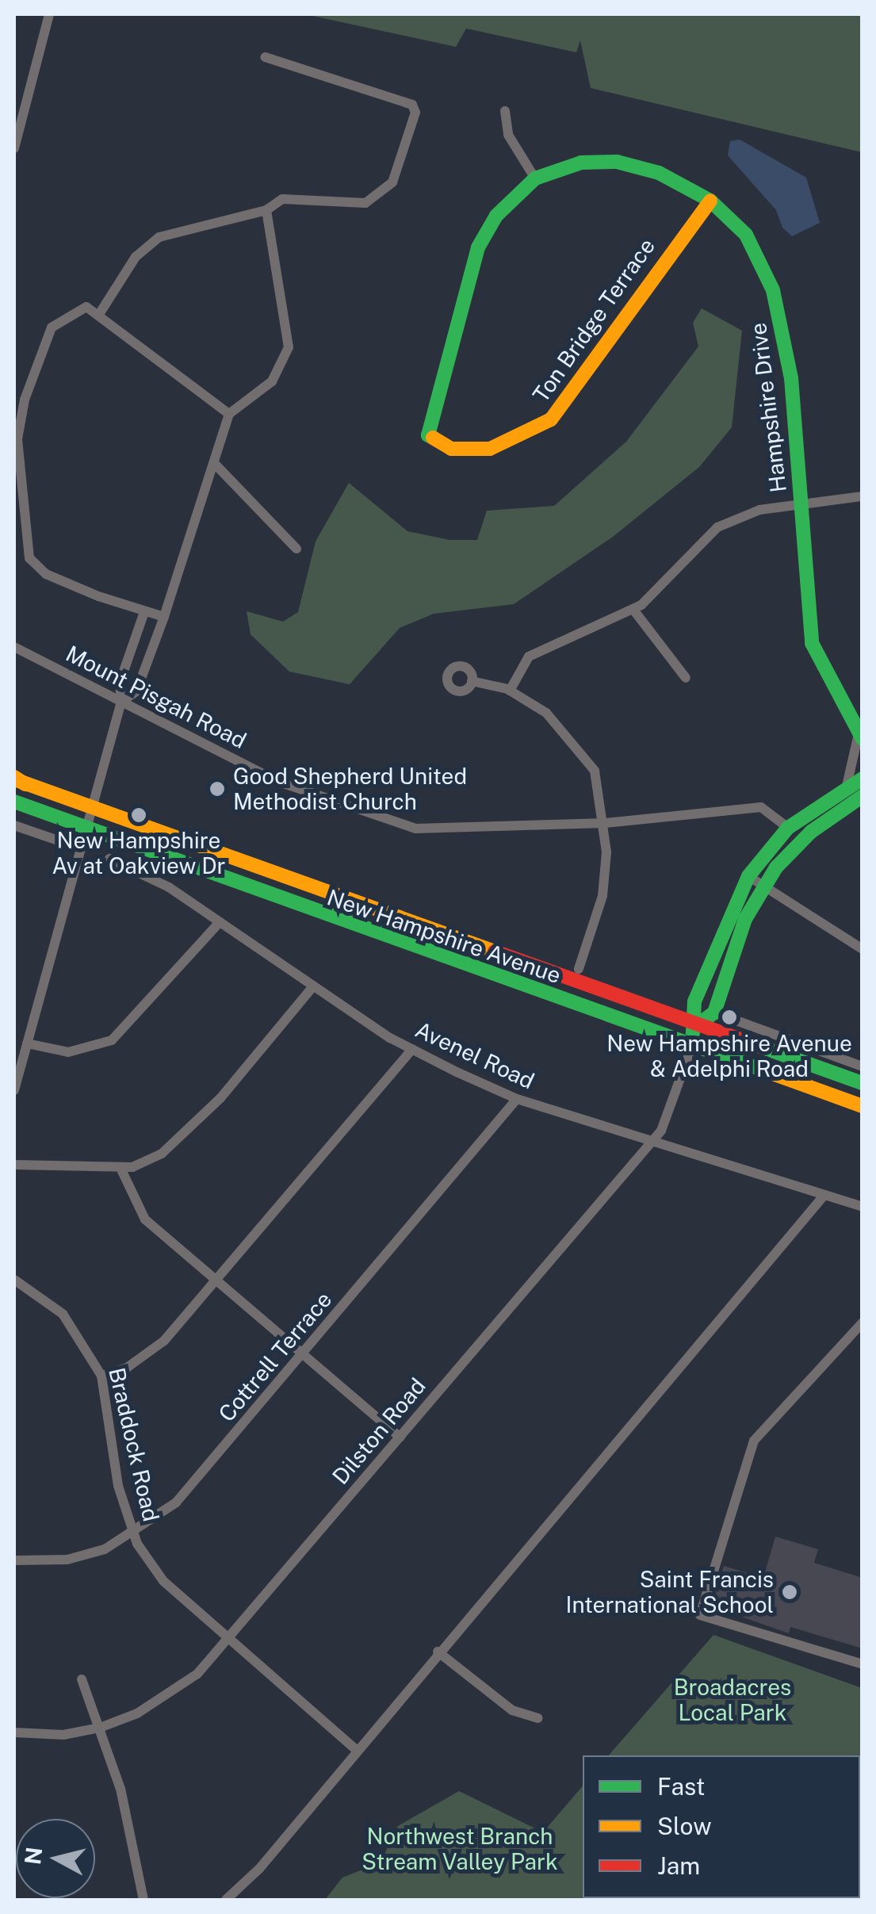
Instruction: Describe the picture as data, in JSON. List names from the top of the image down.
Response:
{
  "streets": {
    "main road": ["Ton Bridge Terrace", "Hampshire Drive", "New Hampshire Avenue"],
    "street": [
      "Mount Pisgah Road",
      "Avenel Road",
      "Cottrell Terrace",
      "Dilston Road",
      "Braddock Road"
    ]
  },
  "crossings": [
    ["Ton Bridge Terrace", "Hampshire Drive"],
    ["New Hampshire Avenue", "Dilston Road"],
    ["Avenel Road", "Cottrell Terrace"],
    ["Avenel Road", "Dilston Road"],
    ["Cottrell Terrace", "Braddock Road"],
    ["Dilston Road", "Braddock Road"]
  ],
  "parks": ["Broadacres Local Park", "Northwest Branch Stream Valley Park"],
  "places": [
    "Good Shepherd United Methodist Church",
    "New Hampshire Av at Oakview Dr",
    "New Hampshire Avenue & Adelphi Road",
    "Saint Francis International School"
  ],
  "legend": ["Fast", "Slow", "Jam"],
  "north": "left"
}
